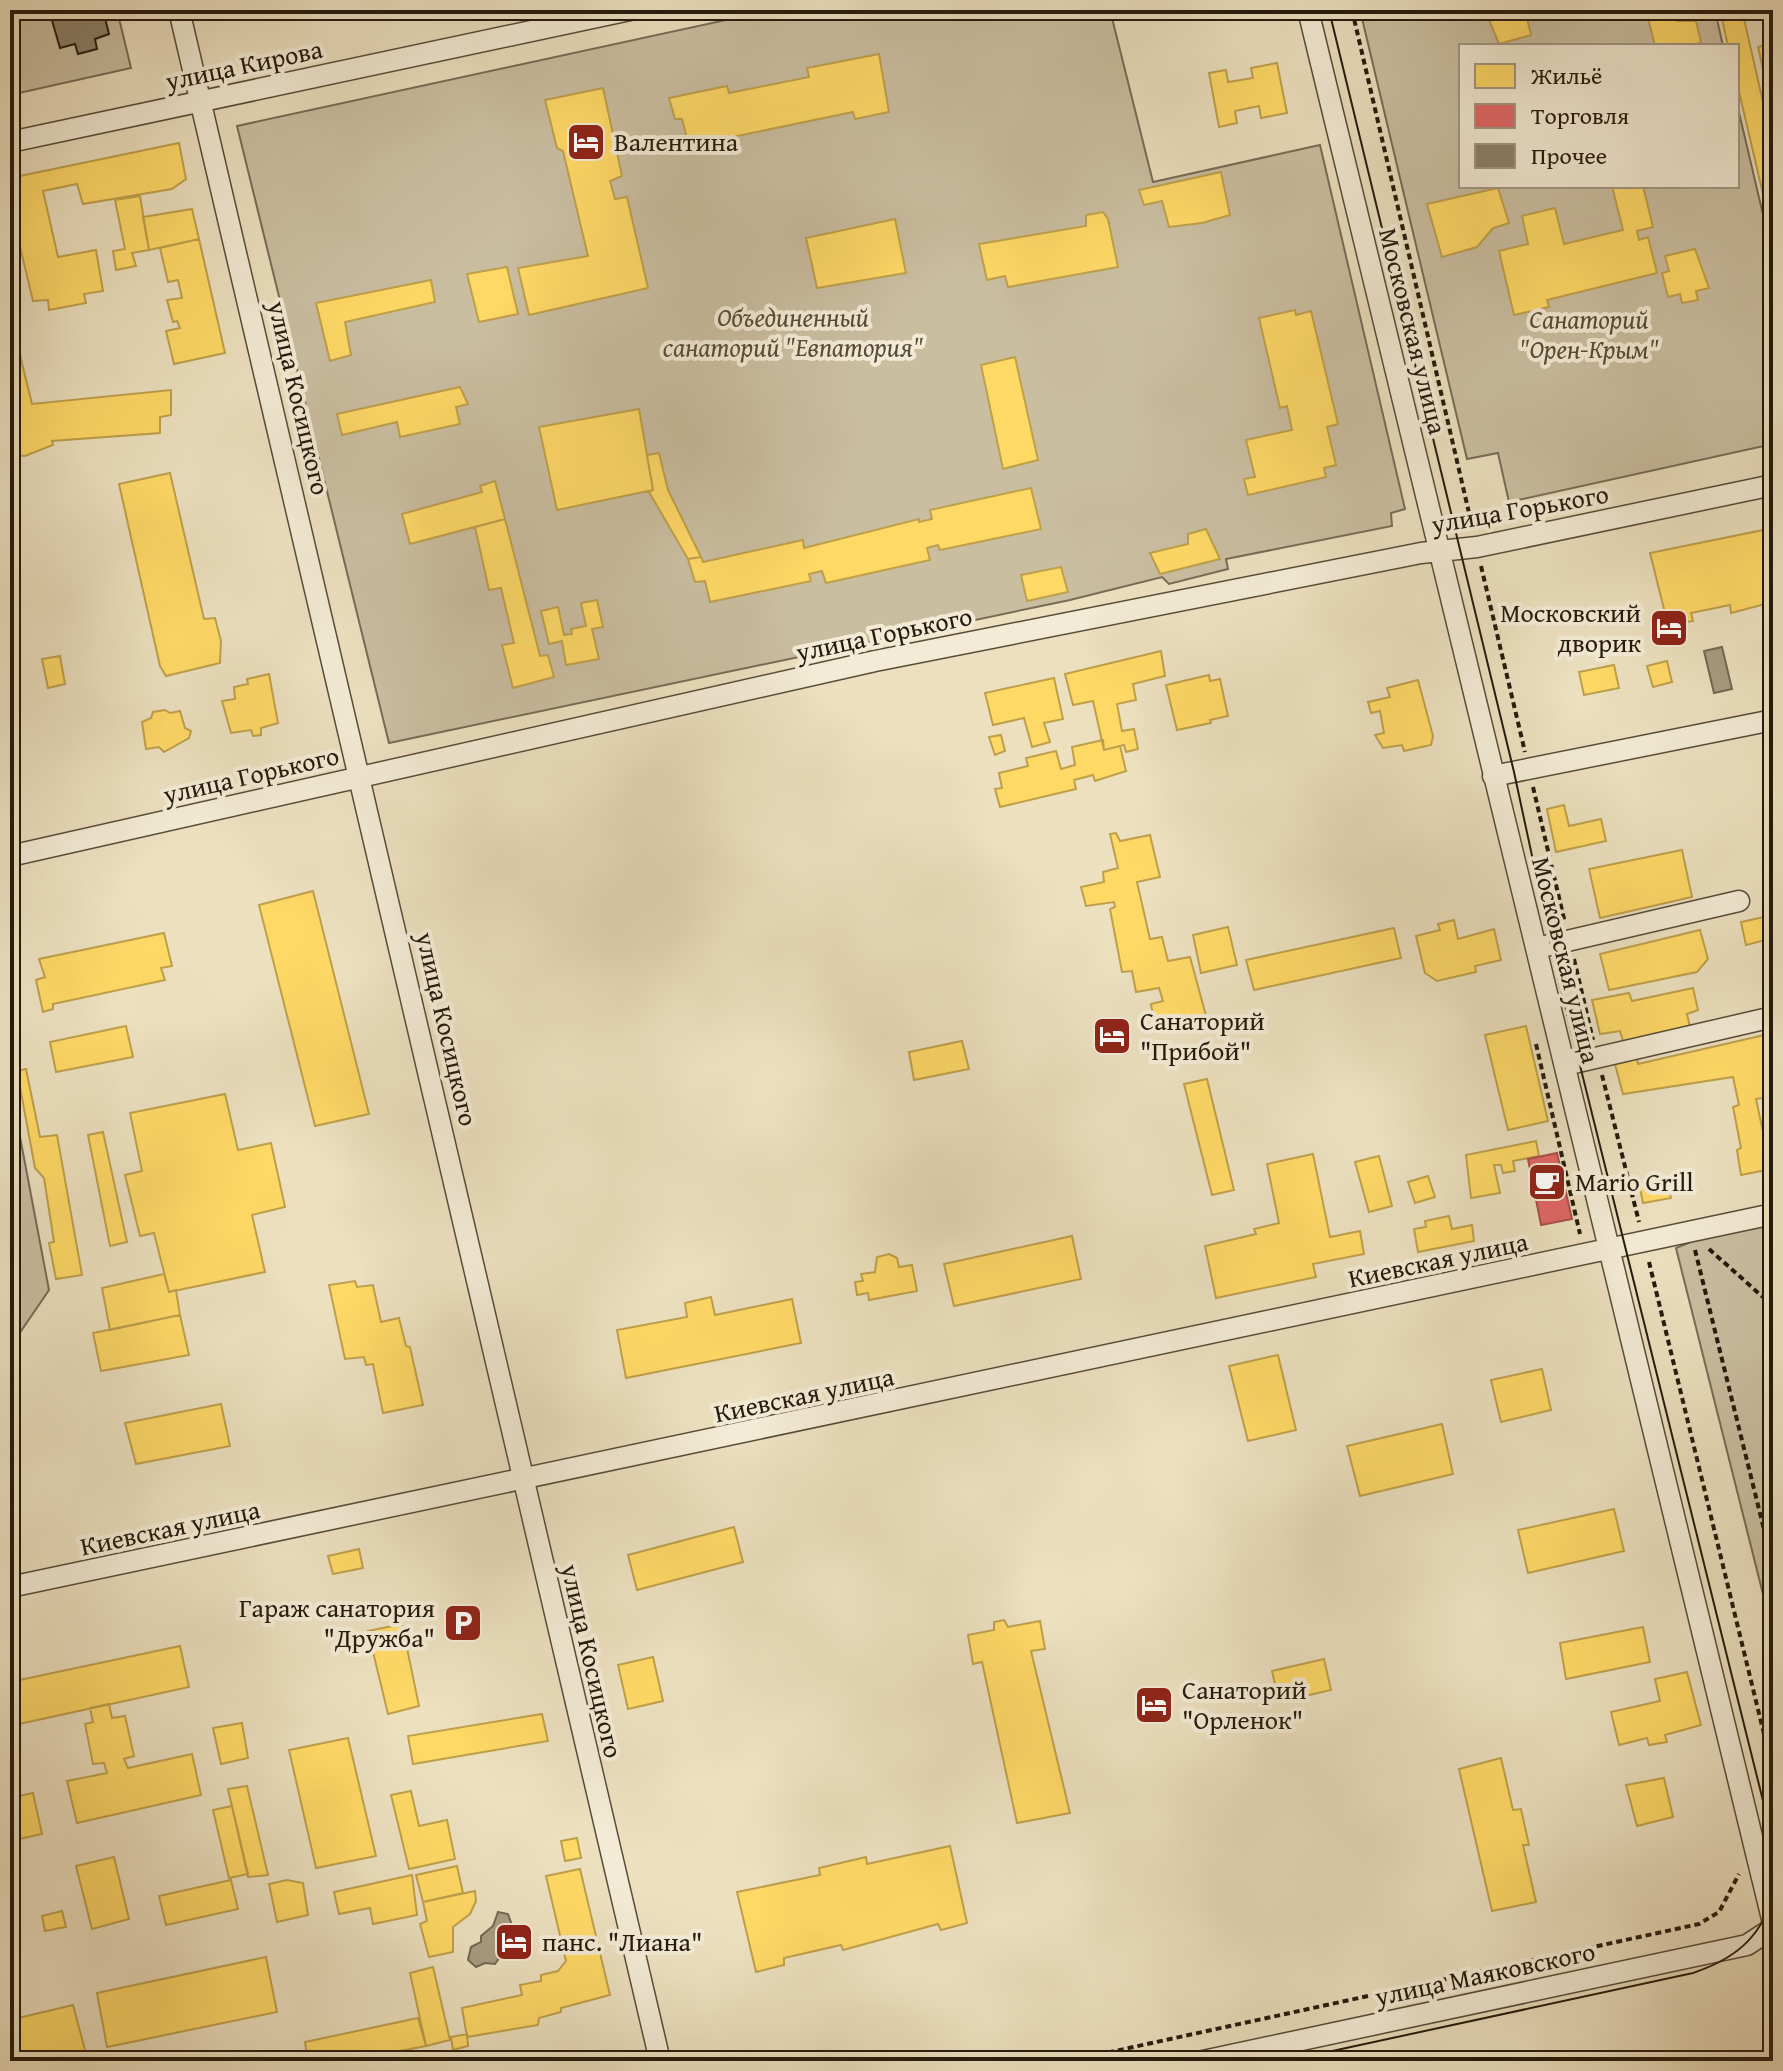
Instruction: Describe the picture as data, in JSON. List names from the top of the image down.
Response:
{
  "streets": {
    "street": [
      "улица Кирова",
      "Московская улица",
      "улица Косицкого",
      "улица Горького",
      "Киевская улица",
      "улица Маяковского"
    ]
  },
  "crossings": [
    ["улица Кирова", "улица Косицкого"],
    ["Московская улица", "улица Горького"],
    ["Московская улица", "Киевская улица"],
    ["Московская улица", "улица Маяковского"],
    ["улица Косицкого", "улица Горького"],
    ["улица Косицкого", "Киевская улица"]
  ],
  "parks": ["Объединенный санаторий \"Евпатория\"", "Санаторий \"Орен-Крым\""],
  "places": {
    "hotel": [
      "Валентина",
      "Московский дворик",
      "Санаторий \"Прибой\"",
      "Санаторий \"Орленок\"",
      "панс. \"Лиана\""
    ],
    "cafe": ["Mario Grill"],
    "parking": ["Гараж санатория \"Дружба\""]
  },
  "legend": ["Жильё", "Торговля", "Прочее"]
}
